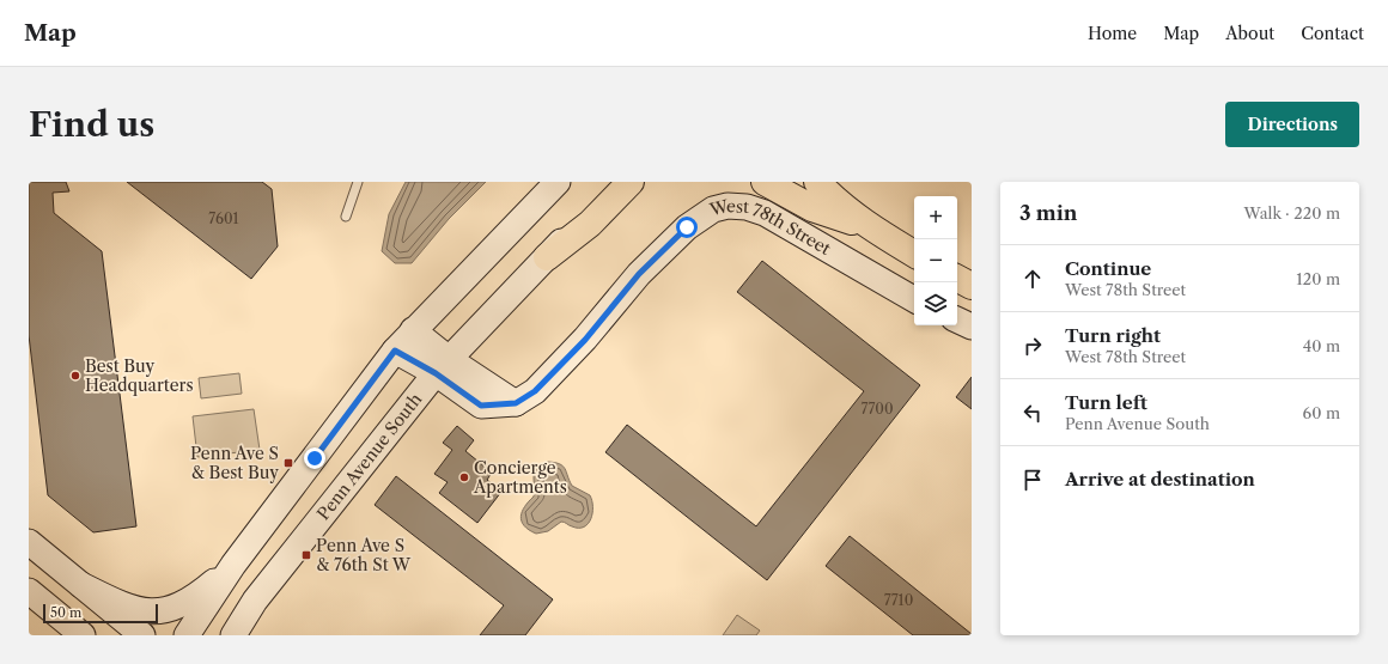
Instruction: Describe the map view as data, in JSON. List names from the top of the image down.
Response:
{
  "streets": {
    "main road": ["West 78th Street", "Penn Avenue South"]
  },
  "crossings": [
    ["West 78th Street", "Penn Avenue South"]
  ],
  "places": {
    "other": ["Best Buy Headquarters", "Concierge Apartments"],
    "transit": ["Penn Ave S & Best Buy", "Penn Ave S & 76th St W"]
  },
  "house_numbers": ["7601", "7700", "7710"],
  "scale_bar": "50 m",
  "page": {
    "header": "Map",
    "nav": [
      "Home",
      "Map",
      "About",
      "Contact"
    ],
    "buttons": "Directions",
    "title": "Find us",
    "heading": ["3 min", "Walk · 220 m"],
    "map_buttons": ["+", "−"],
    "list": [
      ["Continue", "West 78th Street", "120 m"],
      ["Turn right", "West 78th Street", "40 m"],
      ["Turn left", "Penn Avenue South", "60 m"],
      "Arrive at destination"
    ],
    "scale": "50 m"
  }
}
